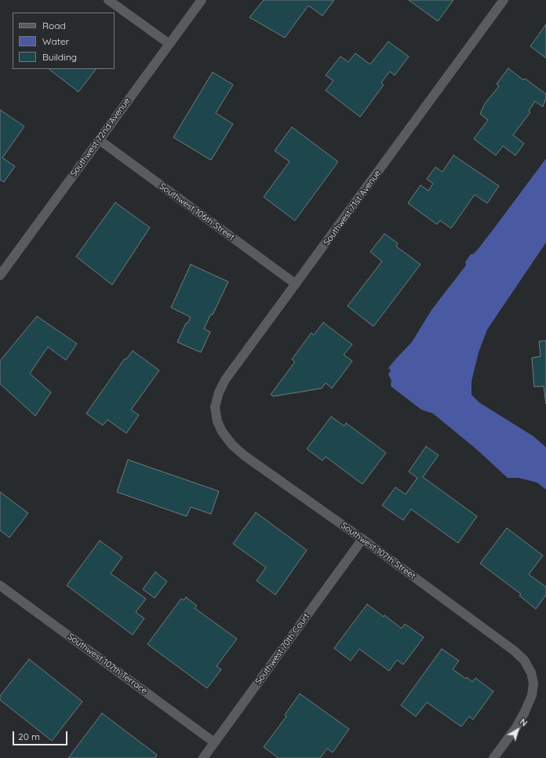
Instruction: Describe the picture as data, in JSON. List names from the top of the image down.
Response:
{
  "streets": {
    "street": [
      "Southwest 72nd Avenue",
      "Southwest 71st Avenue",
      "Southwest 106th Street",
      "Southwest 107th Street",
      "Southwest 70th Court",
      "Southwest 107th Terrace"
    ]
  },
  "crossings": [
    ["Southwest 72nd Avenue", "Southwest 106th Street"],
    ["Southwest 71st Avenue", "Southwest 106th Street"],
    ["Southwest 71st Avenue", "Southwest 107th Street"],
    ["Southwest 107th Street", "Southwest 70th Court"],
    ["Southwest 70th Court", "Southwest 107th Terrace"]
  ],
  "legend": ["Road", "Water", "Building"],
  "scale_bar": "20 m",
  "north": "top right"
}
